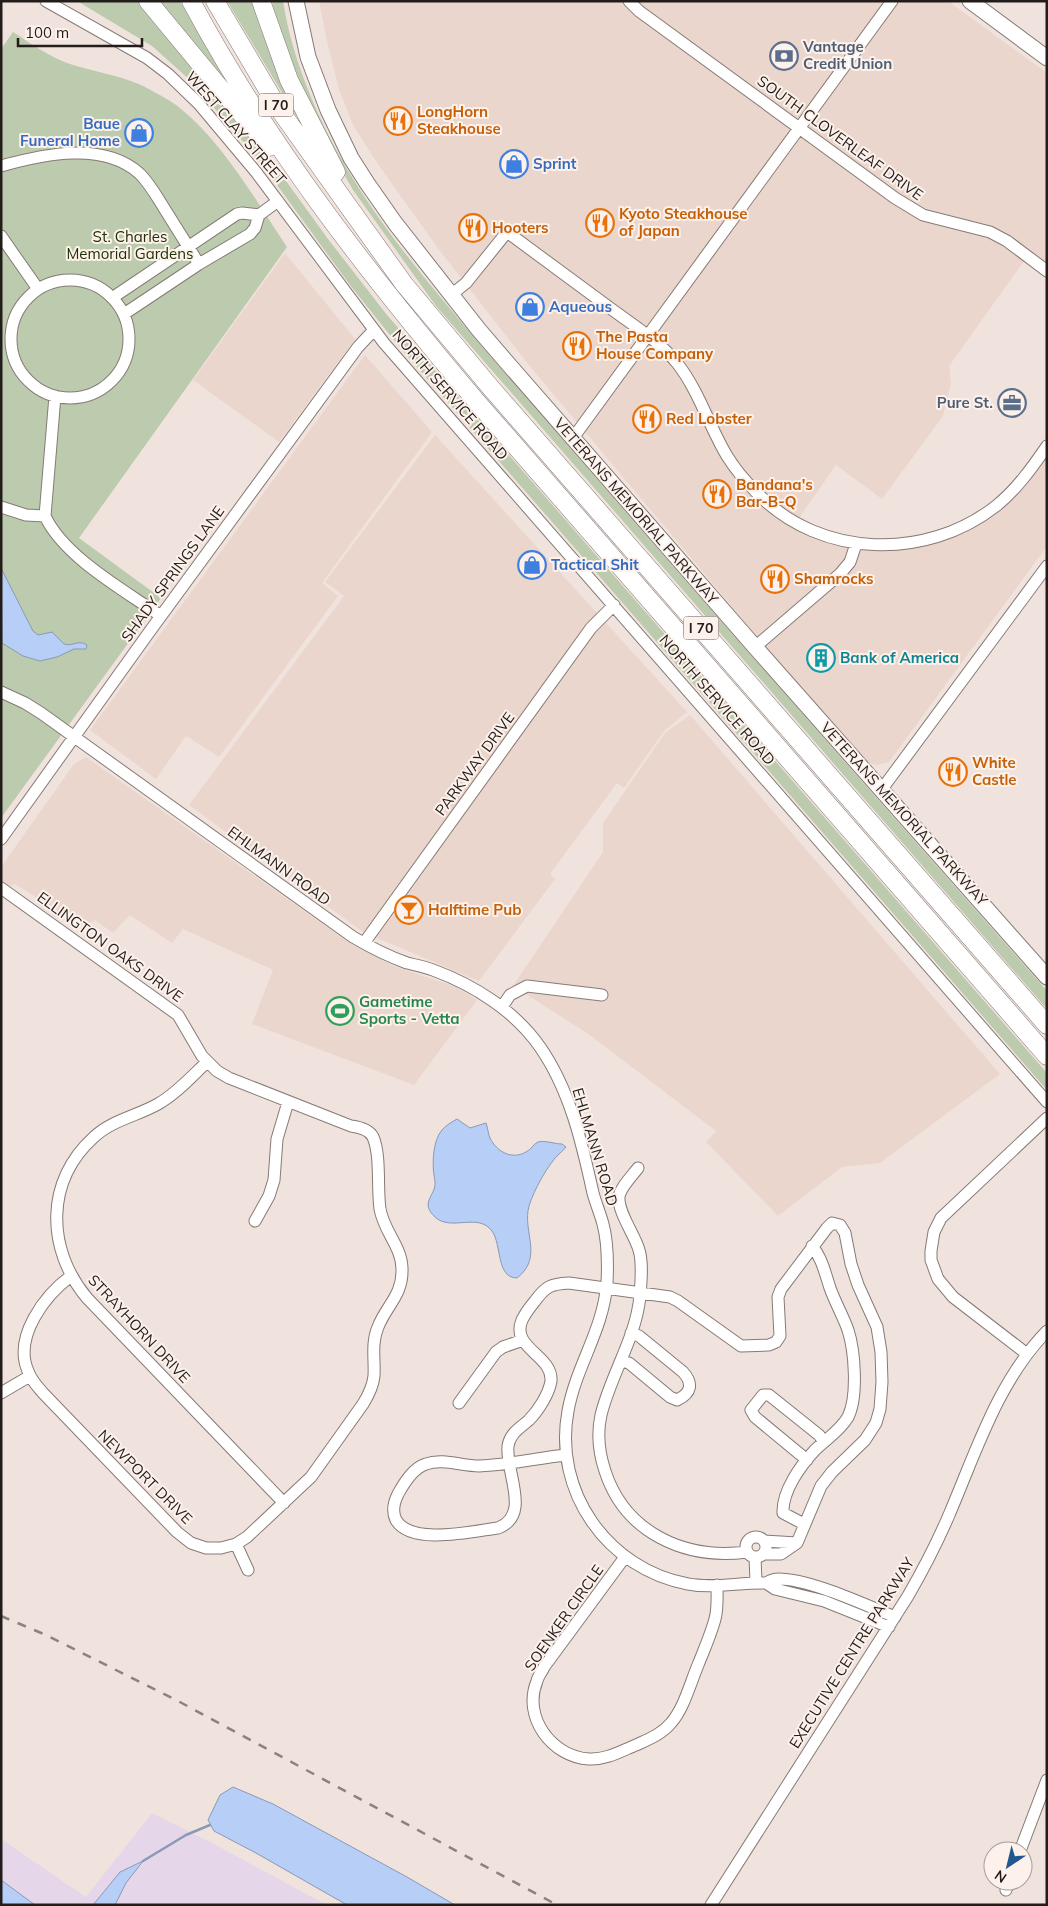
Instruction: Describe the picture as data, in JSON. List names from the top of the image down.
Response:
{
  "streets": {
    "highway": ["I 70"],
    "main road": ["VETERANS MEMORIAL PARKWAY"],
    "street": [
      "WEST CLAY STREET",
      "SOUTH CLOVERLEAF DRIVE",
      "NORTH SERVICE ROAD",
      "SHADY SPRINGS LANE",
      "PARKWAY DRIVE",
      "EHLMANN ROAD",
      "ELLINGTON OAKS DRIVE",
      "STRAYHORN DRIVE",
      "NEWPORT DRIVE",
      "SOENKER CIRCLE",
      "EXECUTIVE CENTRE PARKWAY"
    ]
  },
  "crossings": [
    ["WEST CLAY STREET", "NORTH SERVICE ROAD"],
    ["NORTH SERVICE ROAD", "SHADY SPRINGS LANE"],
    ["NORTH SERVICE ROAD", "PARKWAY DRIVE"],
    ["SHADY SPRINGS LANE", "EHLMANN ROAD"],
    ["PARKWAY DRIVE", "EHLMANN ROAD"],
    ["EHLMANN ROAD", "SOENKER CIRCLE"],
    ["EHLMANN ROAD", "EXECUTIVE CENTRE PARKWAY"],
    ["ELLINGTON OAKS DRIVE", "STRAYHORN DRIVE"],
    ["ELLINGTON OAKS DRIVE", "NEWPORT DRIVE"],
    ["STRAYHORN DRIVE", "NEWPORT DRIVE"]
  ],
  "parks": ["St. Charles Memorial Gardens"],
  "places": {
    "bank": ["Vantage Credit Union"],
    "restaurant": [
      "LongHorn Steakhouse",
      "Kyoto Steakhouse of Japan",
      "Hooters",
      "The Pasta House Company",
      "Red Lobster",
      "Bandana's Bar-B-Q",
      "Shamrocks",
      "White Castle"
    ],
    "shop": [
      "Baue Funeral Home",
      "Sprint",
      "Aqueous",
      "Tactical Shit"
    ],
    "office": ["Pure St."],
    "building": ["Bank of America"],
    "bar": ["Halftime Pub"],
    "sports": ["Gametime Sports - Vetta"]
  },
  "scale_bar": "100 m",
  "north": "bottom left"
}
